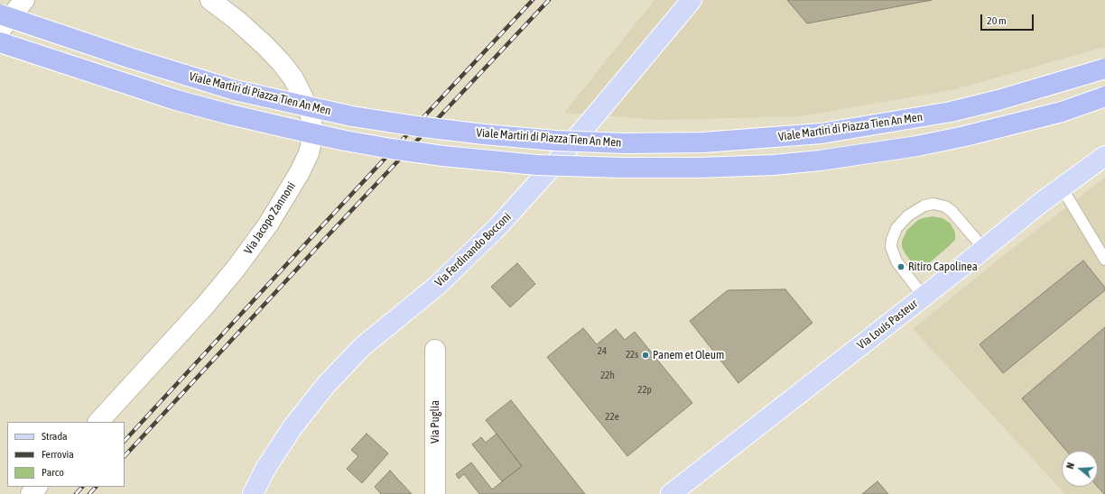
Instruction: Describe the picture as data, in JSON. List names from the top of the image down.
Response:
{
  "streets": {
    "highway": ["Viale Martiri di Piazza Tien An Men"],
    "main road": ["Via Ferdinando Bocconi", "Via Louis Pasteur"],
    "street": ["Via Jacopo Zannoni", "Via Puglia"]
  },
  "places": ["Ritiro Capolinea", "Panem et Oleum"],
  "house_numbers": [
    "24",
    "22s",
    "22h",
    "22p",
    "22e"
  ],
  "legend": ["Strada", "Ferrovia", "Parco"],
  "scale_bar": "20 m",
  "north": "left"
}
